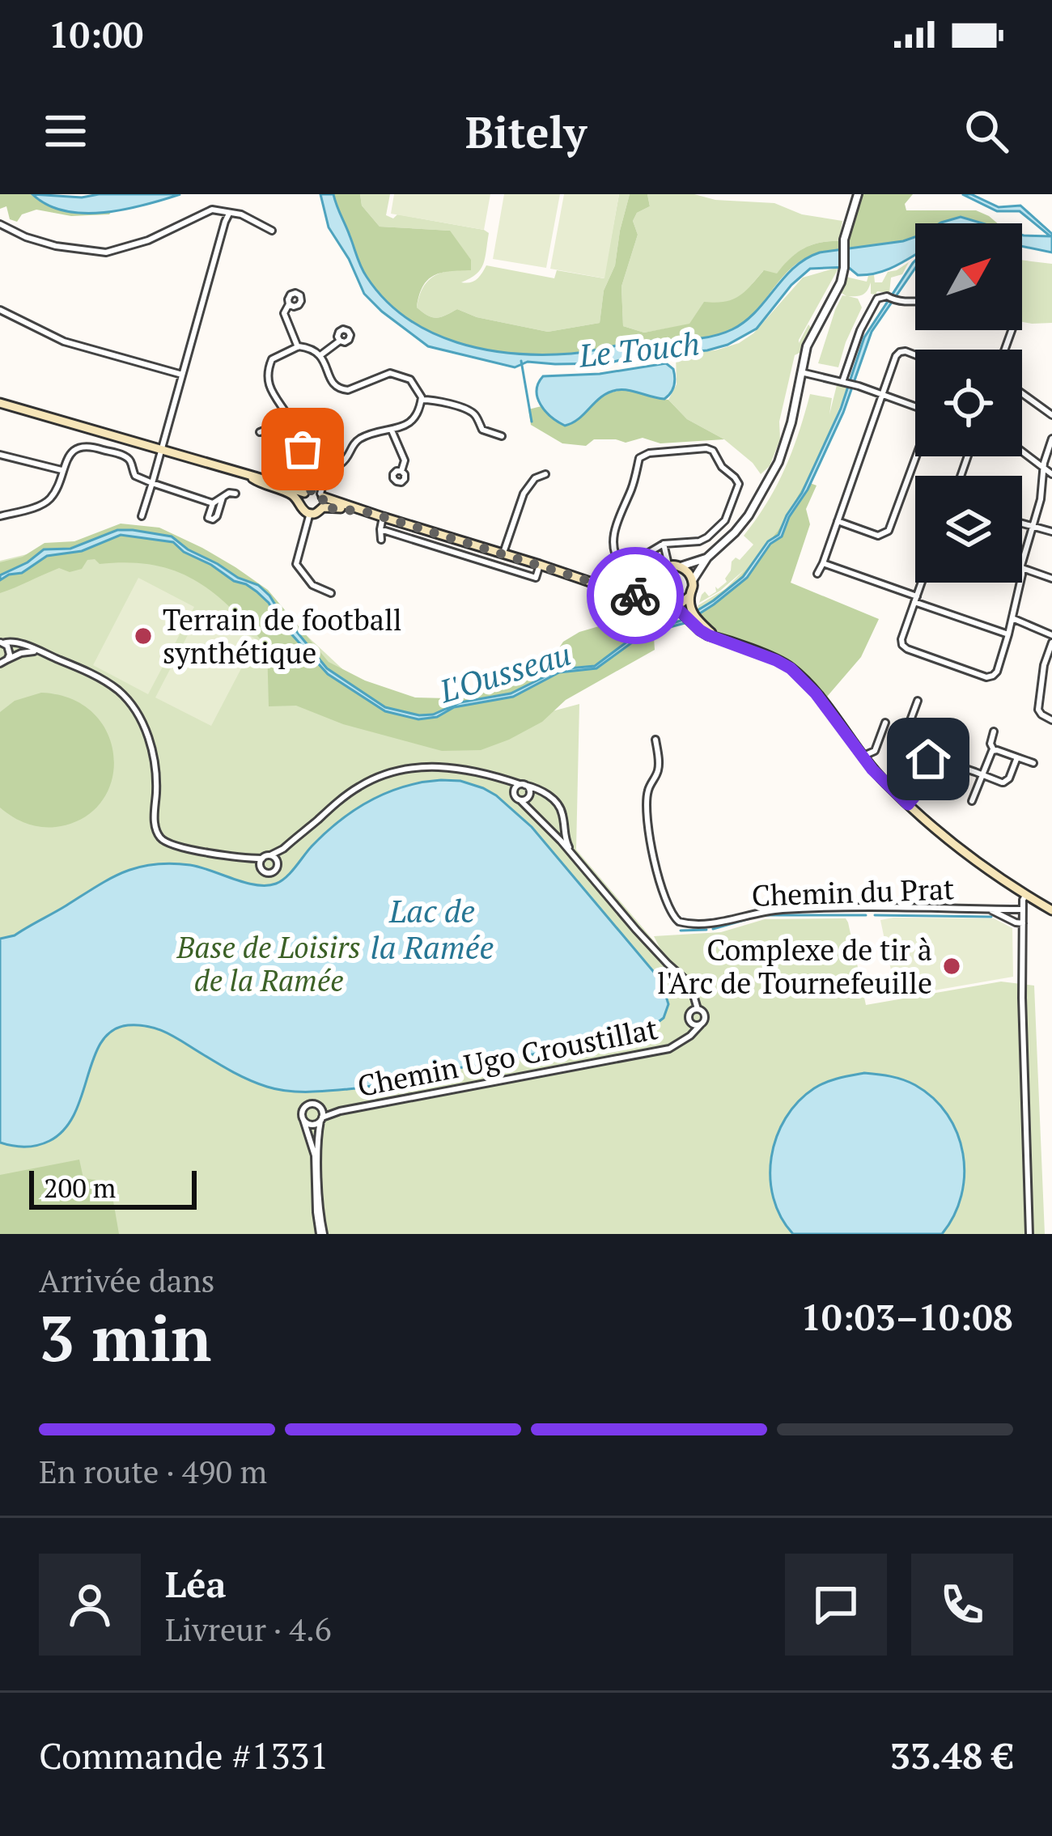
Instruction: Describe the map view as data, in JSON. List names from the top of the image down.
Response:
{
  "streets": {
    "street": ["Chemin du Prat", "Chemin Ugo Croustillat"]
  },
  "water": ["Le Touch", "L'Ousseau", "Lac de la Ramée"],
  "parks": ["Base de Loisirs de la Ramée"],
  "places": ["Terrain de football synthétique", "Complexe de tir à l'Arc de Tournefeuille"],
  "scale_bar": "200 m",
  "north": "top right",
  "page": {
    "status": "10:00",
    "header": "Bitely",
    "scale": "200 m",
    "heading": ["3 min", "Arrivée dans", "10:03–10:08"],
    "panel": [
      "Léa",
      "Livreur · 4.6",
      "Commande #1331",
      "33.48 €"
    ],
    "bar": "En route · 490 m"
  }
}
